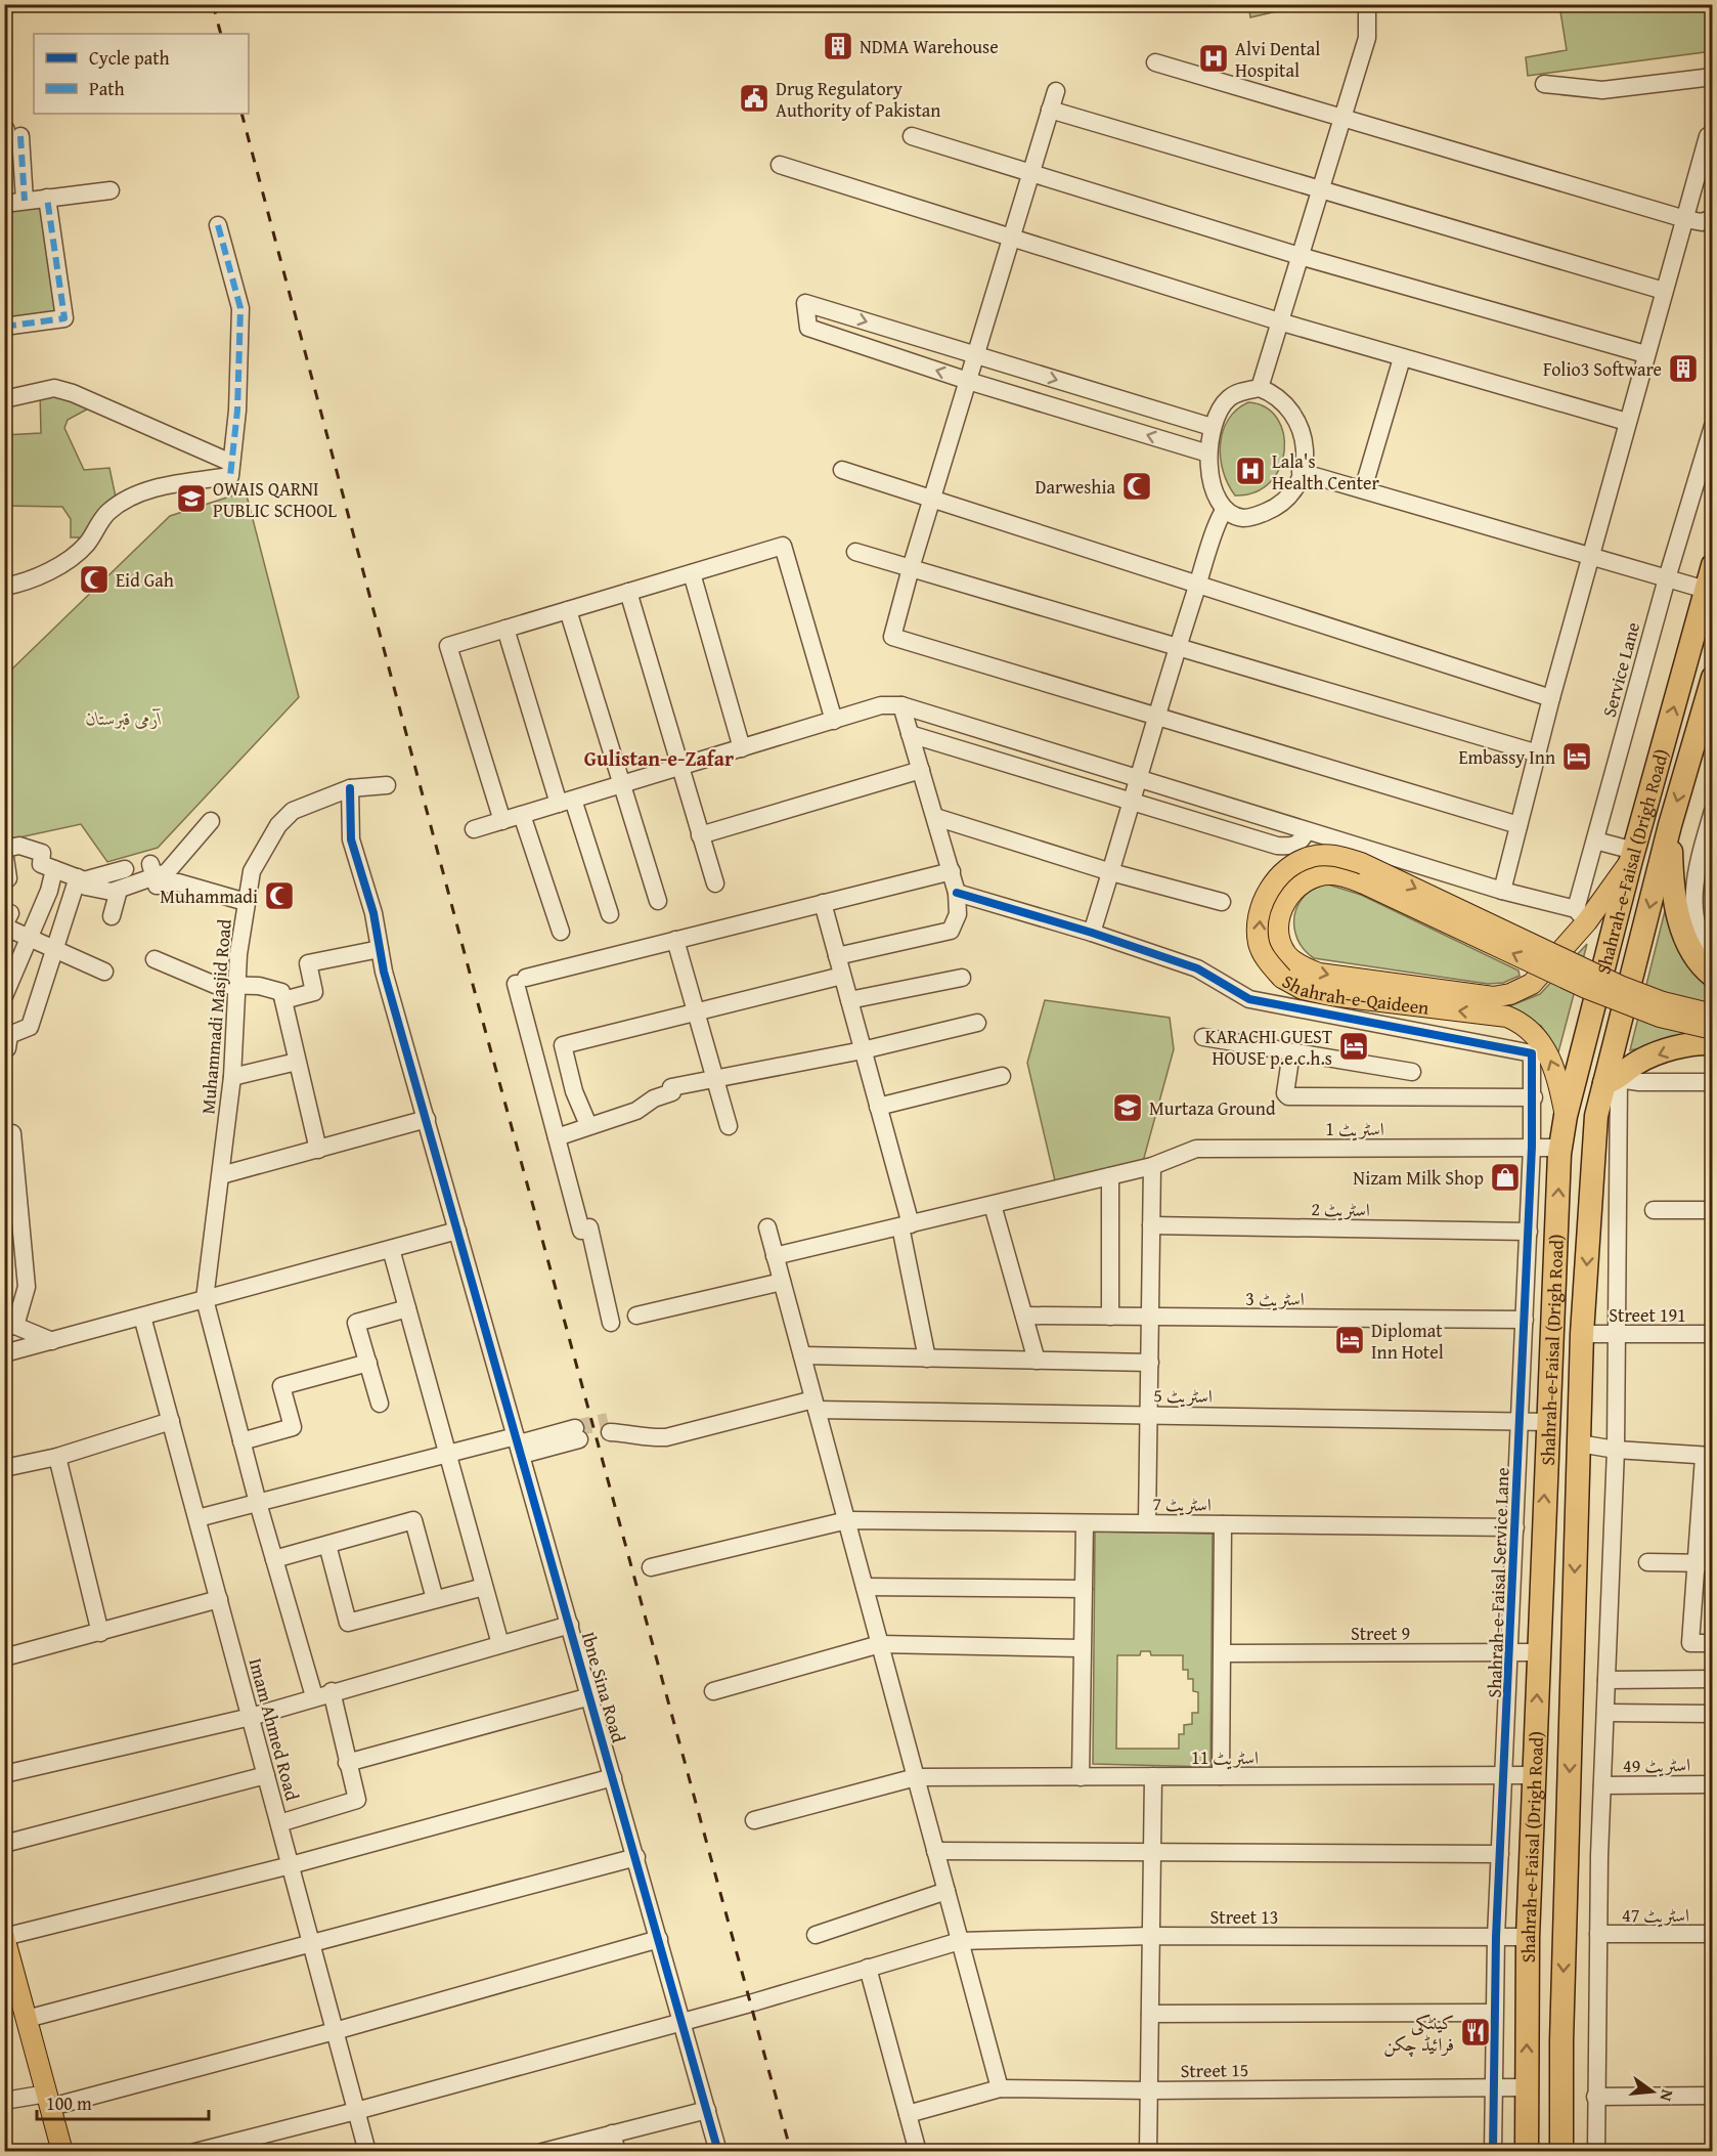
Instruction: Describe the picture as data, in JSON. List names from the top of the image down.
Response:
{
  "streets": {
    "highway": ["Shahrah-e-Faisal (Drigh Road)"],
    "main road": ["Shahrah-e-Qaideen"],
    "street": [
      "Service Lane",
      "Muhammadi Masjid Road",
      "اسٹریٹ 1",
      "اسٹریٹ 2",
      "اسٹریٹ 3",
      "Street 191",
      "اسٹریٹ 5",
      "اسٹریٹ 7",
      "Shahrah-e-Faisal Service Lane",
      "Street 9",
      "Ibne Sina Road",
      "Imam Ahmed Road",
      "اسٹریٹ 11",
      "اسٹریٹ 49",
      "اسٹریٹ 47",
      "Street 13",
      "Street 15"
    ]
  },
  "crossings": [
    ["Service Lane", "Shahrah-e-Qaideen"],
    ["Shahrah-e-Faisal (Drigh Road)", "Shahrah-e-Qaideen"],
    ["Shahrah-e-Faisal (Drigh Road)", "اسٹریٹ 1"],
    ["Shahrah-e-Faisal (Drigh Road)", "Street 191"],
    ["Shahrah-e-Faisal (Drigh Road)", "اسٹریٹ 5"],
    ["Shahrah-e-Faisal (Drigh Road)", "Street 9"],
    ["Shahrah-e-Faisal (Drigh Road)", "اسٹریٹ 11"],
    ["Shahrah-e-Faisal (Drigh Road)", "Street 13"],
    ["Shahrah-e-Faisal (Drigh Road)", "Street 15"],
    ["Muhammadi Masjid Road", "Ibne Sina Road"],
    ["اسٹریٹ 1", "Shahrah-e-Faisal Service Lane"],
    ["اسٹریٹ 2", "Shahrah-e-Faisal Service Lane"],
    ["اسٹریٹ 3", "Shahrah-e-Faisal Service Lane"],
    ["اسٹریٹ 5", "Shahrah-e-Faisal Service Lane"],
    ["اسٹریٹ 7", "Shahrah-e-Faisal Service Lane"],
    ["Shahrah-e-Faisal Service Lane", "Street 9"],
    ["Shahrah-e-Faisal Service Lane", "اسٹریٹ 11"],
    ["Shahrah-e-Faisal Service Lane", "Street 13"],
    ["Shahrah-e-Faisal Service Lane", "Street 15"],
    ["Ibne Sina Road", "Street 13"],
    ["Imam Ahmed Road", "Street 13"]
  ],
  "districts": ["Gulistan-e-Zafar"],
  "parks": ["آرمی قبرستان"],
  "places": {
    "building": ["NDMA Warehouse", "Folio3 Software"],
    "hospital": ["Alvi Dental Hospital", "Lala's Health Center"],
    "public building": ["Drug Regulatory Authority of Pakistan"],
    "mosque": ["Darweshia", "Eid Gah", "Muhammadi"],
    "school or university": ["OWAIS QARNI PUBLIC SCHOOL", "Murtaza Ground"],
    "hotel": ["Embassy Inn", "KARACHI GUEST HOUSE p.e.c.h.s", "Diplomat Inn Hotel"],
    "shop": ["Nizam Milk Shop"],
    "restaurant": ["کینٹکی فرائیڈ چکن"]
  },
  "legend": ["Cycle path", "Path"],
  "scale_bar": "100 m",
  "north": "right"
}
